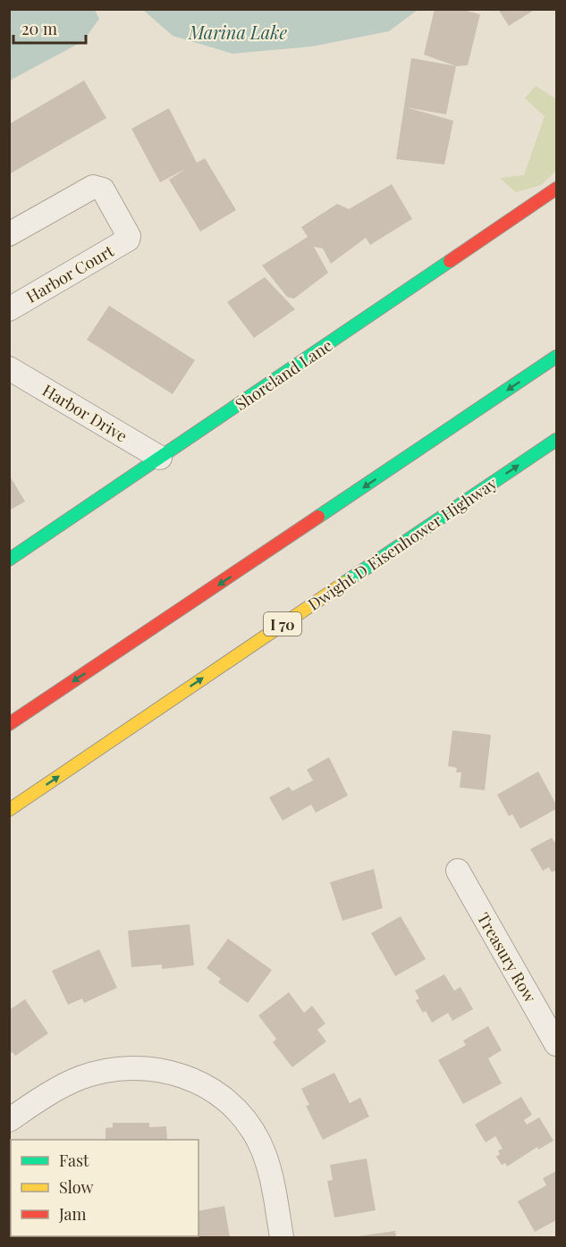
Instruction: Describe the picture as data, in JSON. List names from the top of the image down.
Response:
{
  "streets": {
    "main road": ["Shoreland Lane", "Dwight D Eisenhower Highway", "I 70"],
    "street": ["Harbor Court", "Harbor Drive", "Treasury Row"]
  },
  "crossings": [
    ["Shoreland Lane", "Harbor Drive"]
  ],
  "water": ["Marina Lake"],
  "legend": ["Fast", "Slow", "Jam"],
  "scale_bar": "20 m"
}
